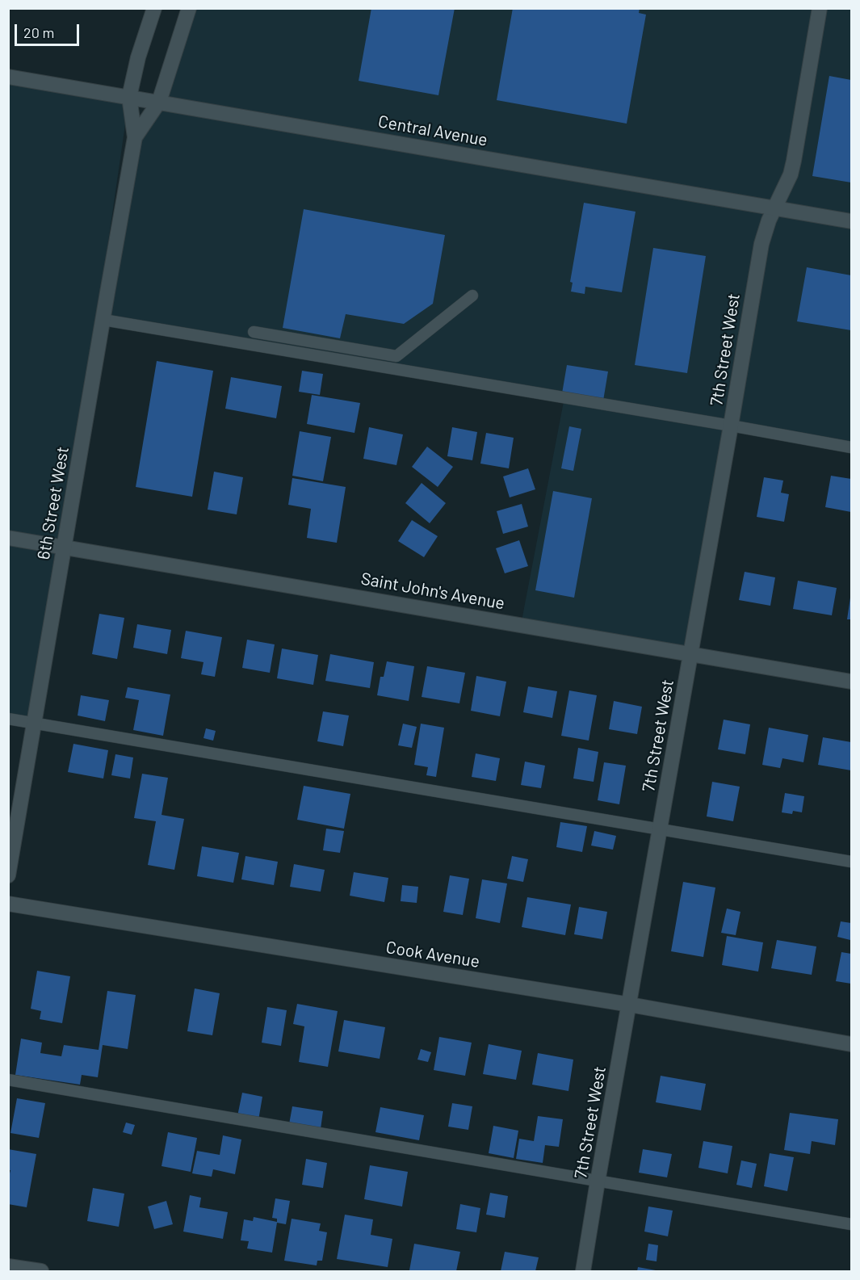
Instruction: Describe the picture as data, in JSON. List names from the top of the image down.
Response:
{
  "streets": {
    "street": [
      "Central Avenue",
      "7th Street West",
      "6th Street West",
      "Saint John's Avenue",
      "Cook Avenue"
    ]
  },
  "crossings": [
    ["Central Avenue", "7th Street West"],
    ["Central Avenue", "6th Street West"],
    ["7th Street West", "Saint John's Avenue"],
    ["7th Street West", "Cook Avenue"],
    ["6th Street West", "Saint John's Avenue"]
  ],
  "scale_bar": "20 m"
}
